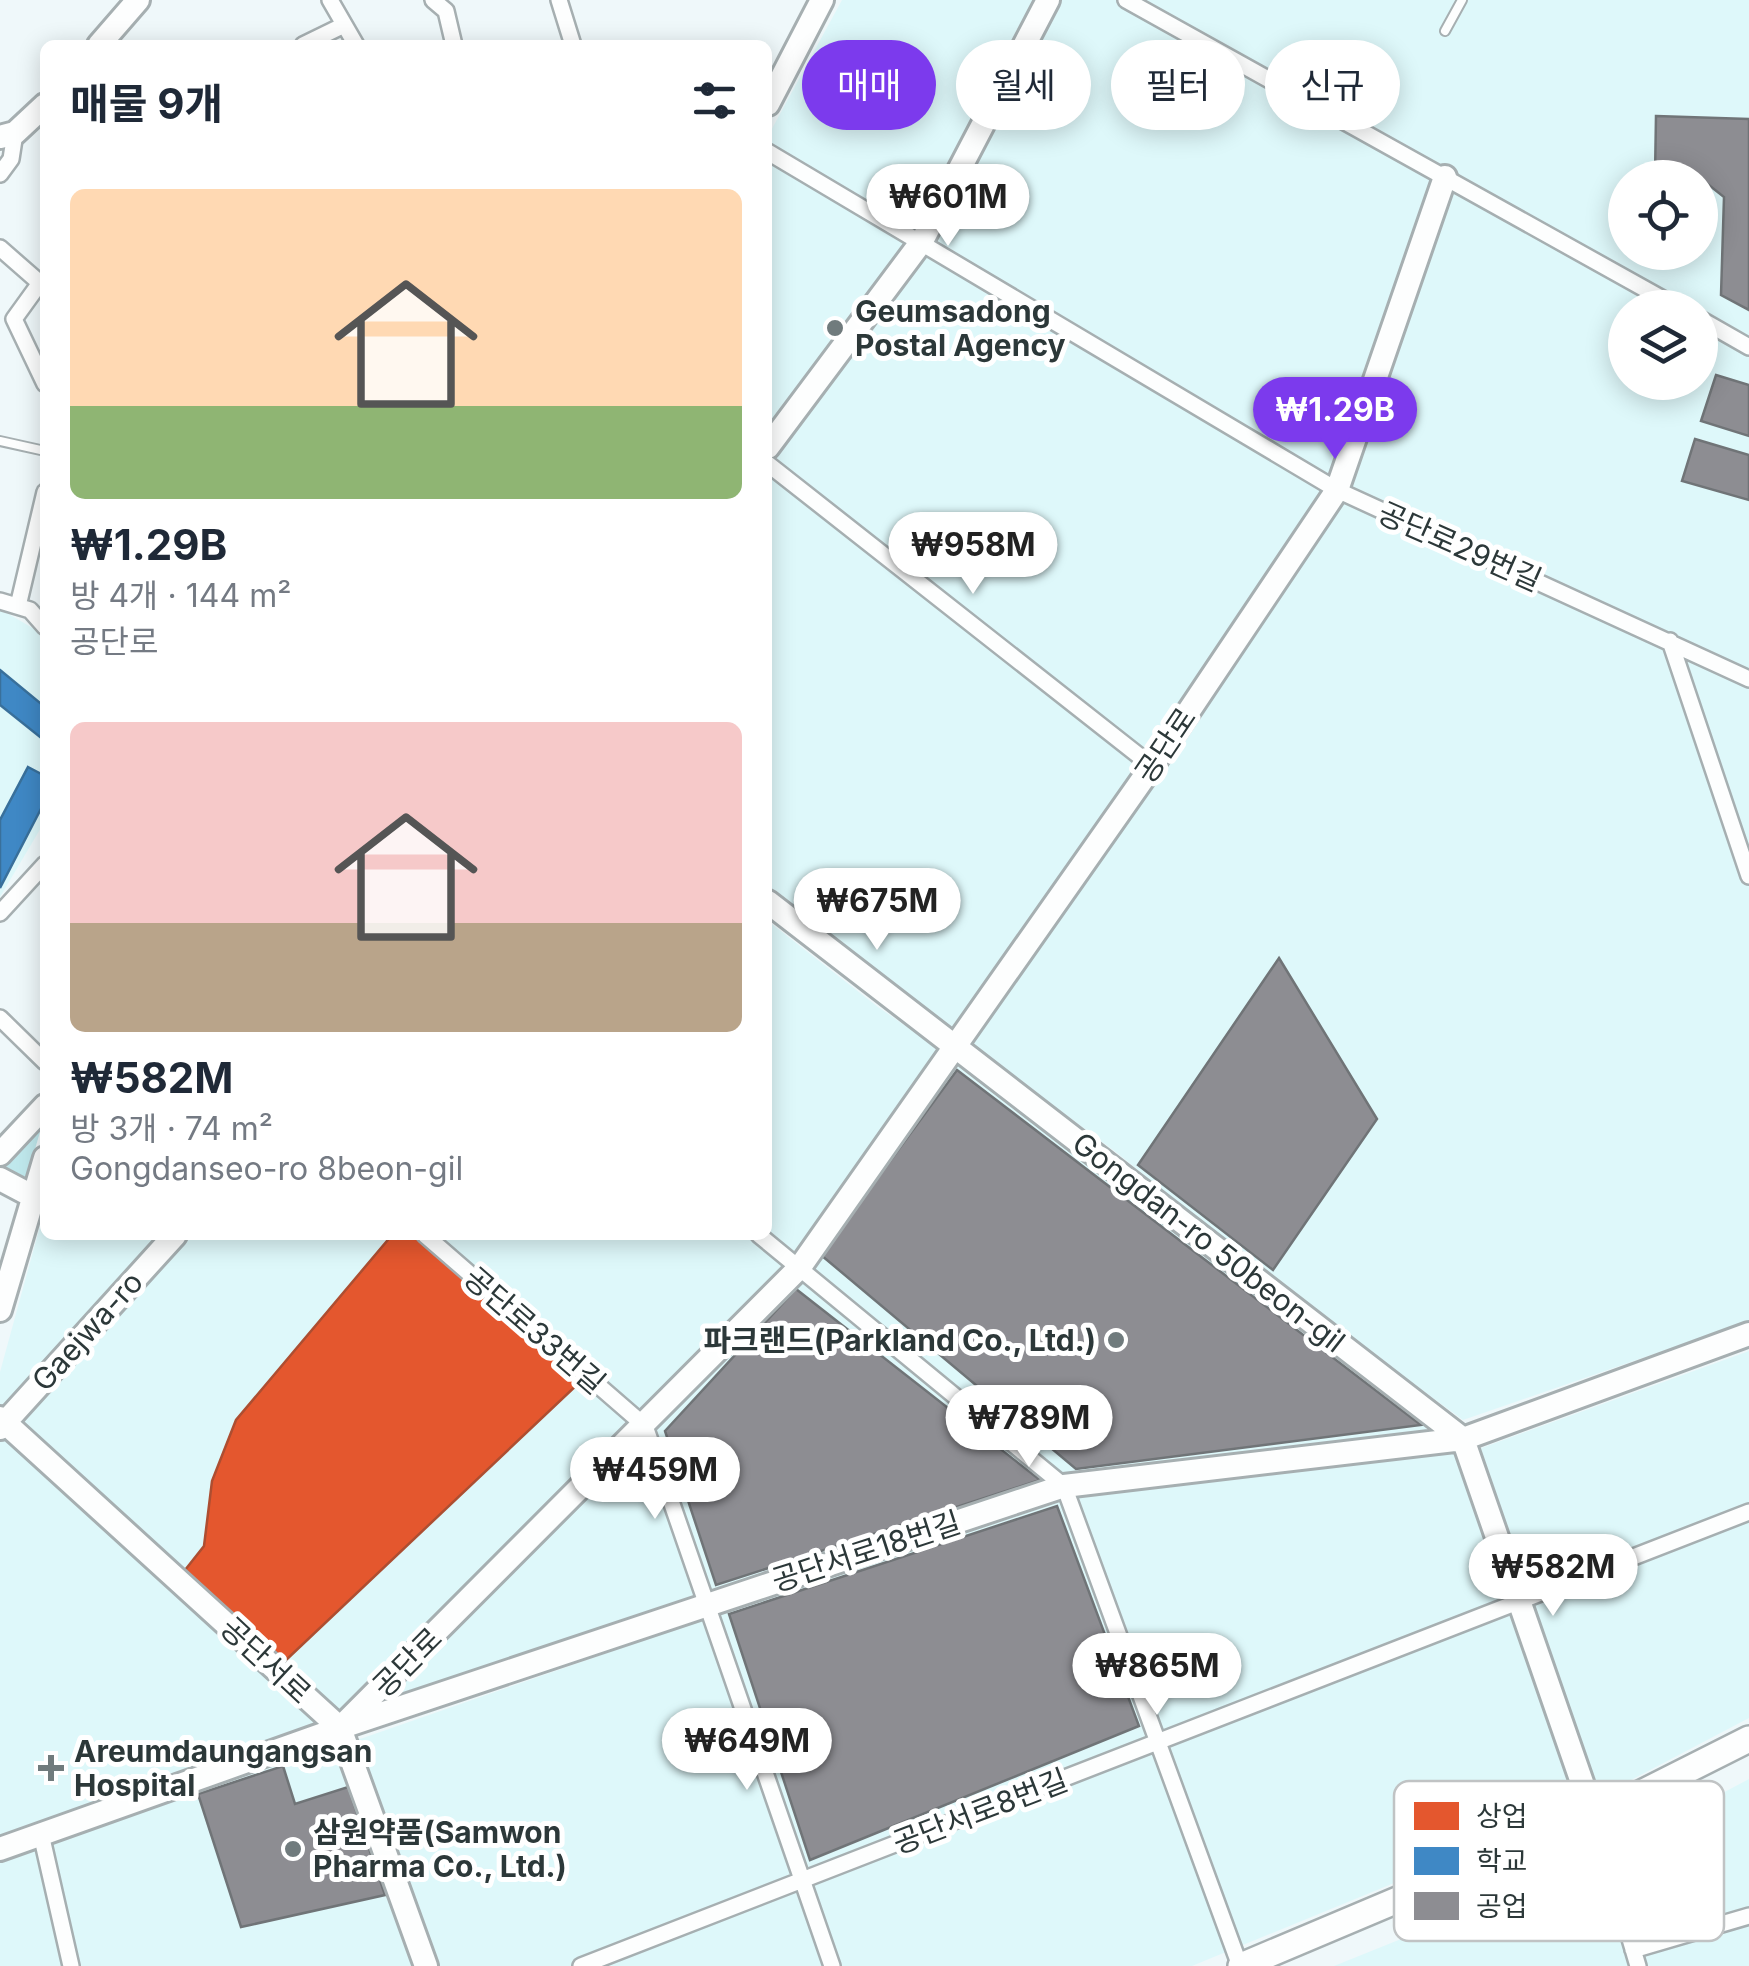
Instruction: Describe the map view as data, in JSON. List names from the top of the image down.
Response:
{
  "streets": {
    "street": [
      "공단로29번길",
      "공단로",
      "Gongdan-ro 50beon-gil",
      "공단로33번길",
      "Gaejwa-ro",
      "공단서로18번길",
      "공단서로",
      "공단서로8번길"
    ]
  },
  "crossings": [
    ["공단로29번길", "공단로"],
    ["공단로", "Gongdan-ro 50beon-gil"],
    ["공단로", "공단로33번길"],
    ["공단로", "공단서로18번길"],
    ["공단로", "공단서로"],
    ["Gongdan-ro 50beon-gil", "공단서로18번길"],
    ["Gaejwa-ro", "공단서로"],
    ["공단서로18번길", "공단서로"]
  ],
  "places": {
    "other": ["Geumsadong Postal Agency", "파크랜드(Parkland Co., Ltd.)", "삼원약품(Samwon Pharma Co., Ltd.)"],
    "health": ["Areumdaungangsan Hospital"]
  },
  "legend": ["상업", "학교", "공업"],
  "page": {
    "chip": [
      "매매",
      "월세",
      "필터",
      "신규"
    ],
    "heading": "매물 9개",
    "list": [
      {
        "name": "₩1.29B",
        "note": "방 4개 · 144 m² · 공단로"
      },
      {
        "name": "₩582M",
        "note": "방 3개 · 74 m² · Gongdanseo-ro 8beon-gil"
      }
    ],
    "price": [
      "₩601M",
      "₩1.29B",
      "₩958M",
      "₩675M",
      "₩789M",
      "₩459M",
      "₩582M",
      "₩865M",
      "₩649M"
    ]
  }
}
